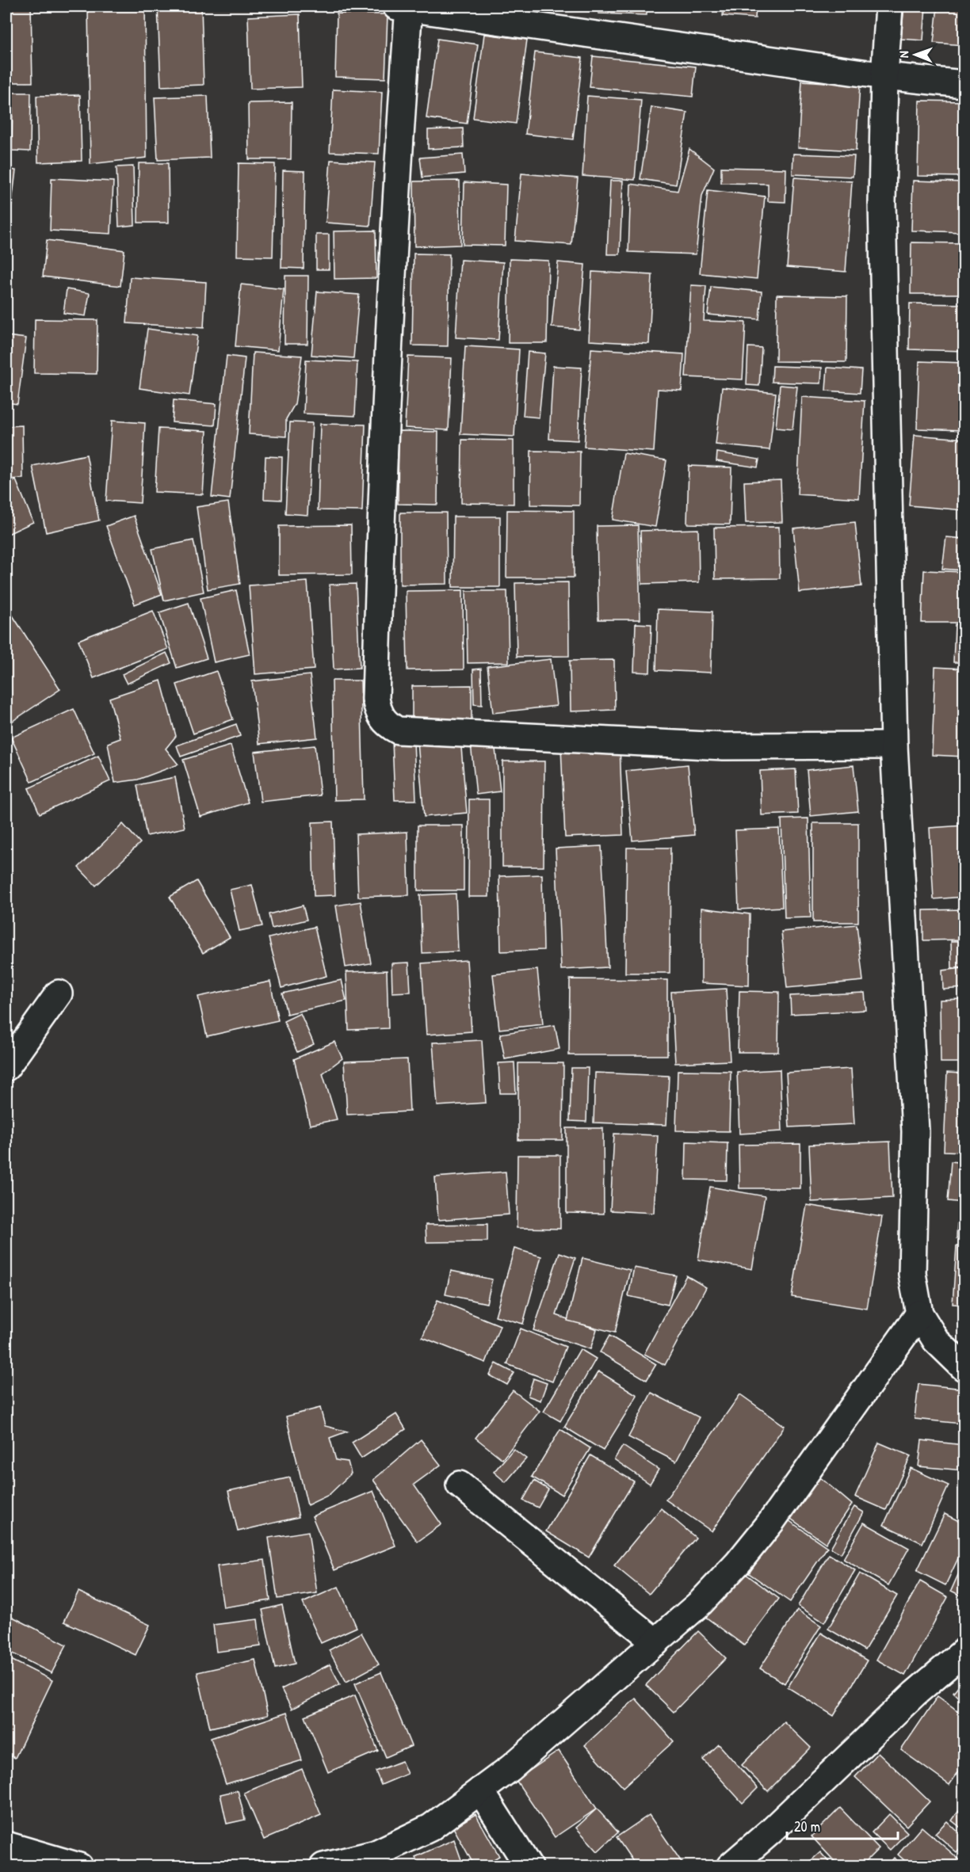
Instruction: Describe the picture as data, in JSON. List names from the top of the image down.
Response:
{
  "scale_bar": "20 m",
  "north": "left"
}
